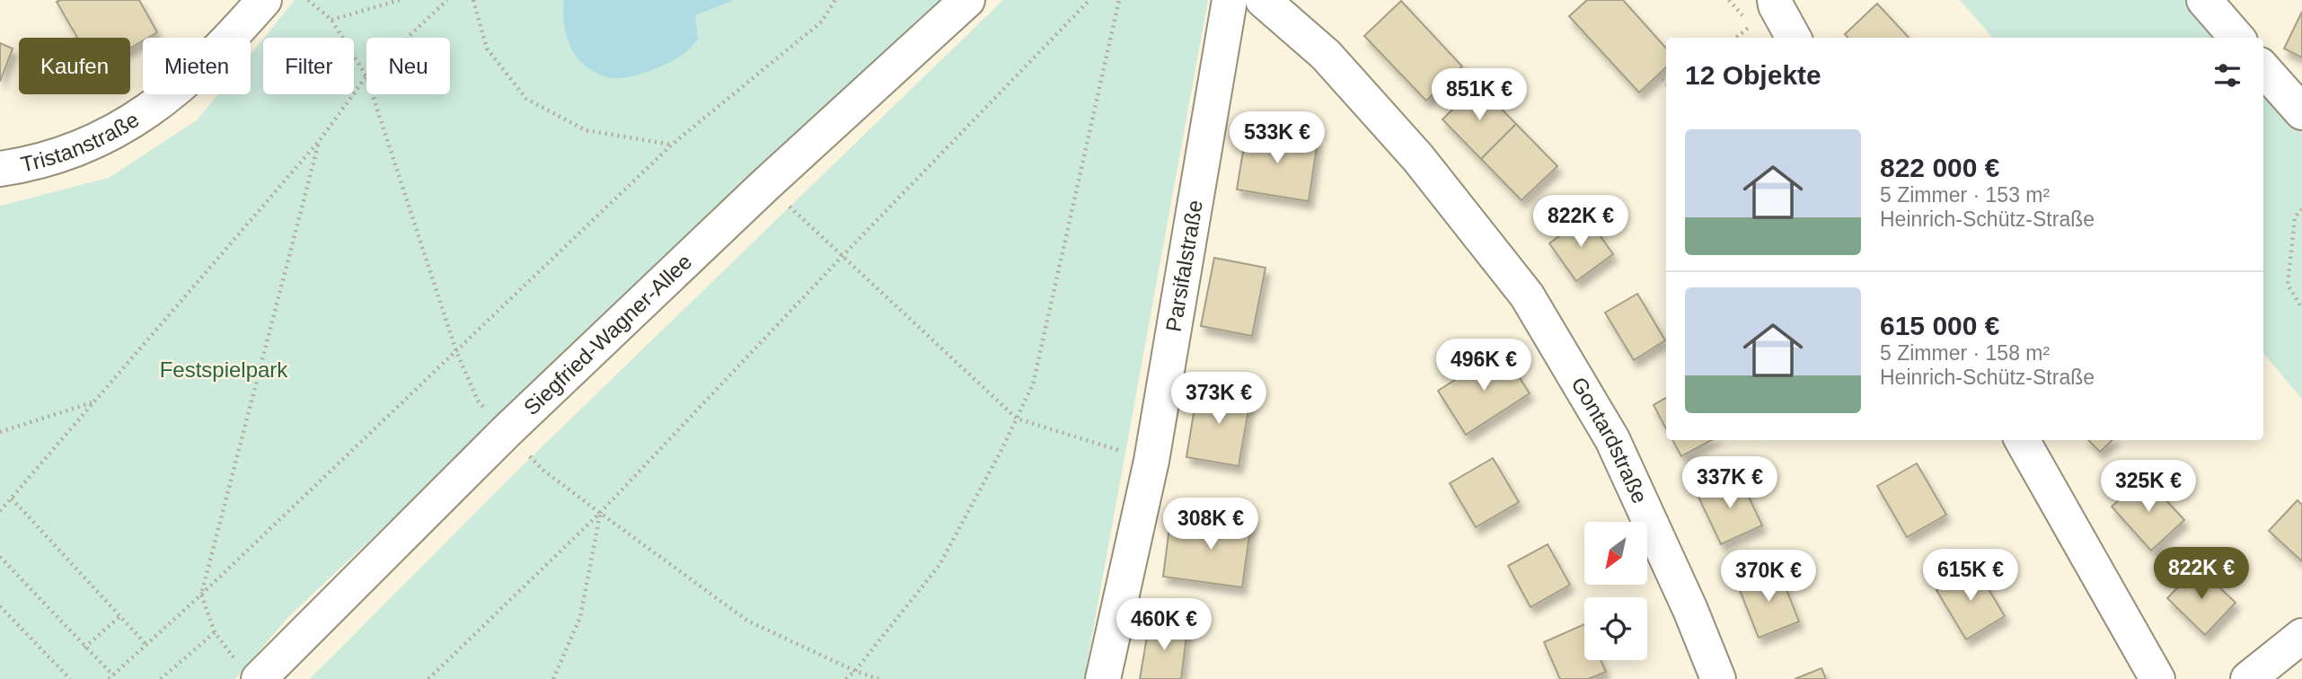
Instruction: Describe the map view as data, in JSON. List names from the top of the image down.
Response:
{
  "streets": {
    "street": [
      "Tristanstraße",
      "Parsifalstraße",
      "Siegfried-Wagner-Allee",
      "Gontardstraße"
    ]
  },
  "parks": ["Festspielpark"],
  "north": "bottom left",
  "page": {
    "chip": [
      "Kaufen",
      "Mieten",
      "Filter",
      "Neu"
    ],
    "heading": "12 Objekte",
    "price": [
      "851K €",
      "533K €",
      "822K €",
      "496K €",
      "373K €",
      "337K €",
      "325K €",
      "308K €",
      "822K €",
      "615K €",
      "370K €",
      "460K €"
    ],
    "list": [
      {
        "name": "822 000 €",
        "note": "5 Zimmer · 153 m² · Heinrich-Schütz-Straße"
      },
      {
        "name": "615 000 €",
        "note": "5 Zimmer · 158 m² · Heinrich-Schütz-Straße"
      }
    ]
  }
}
